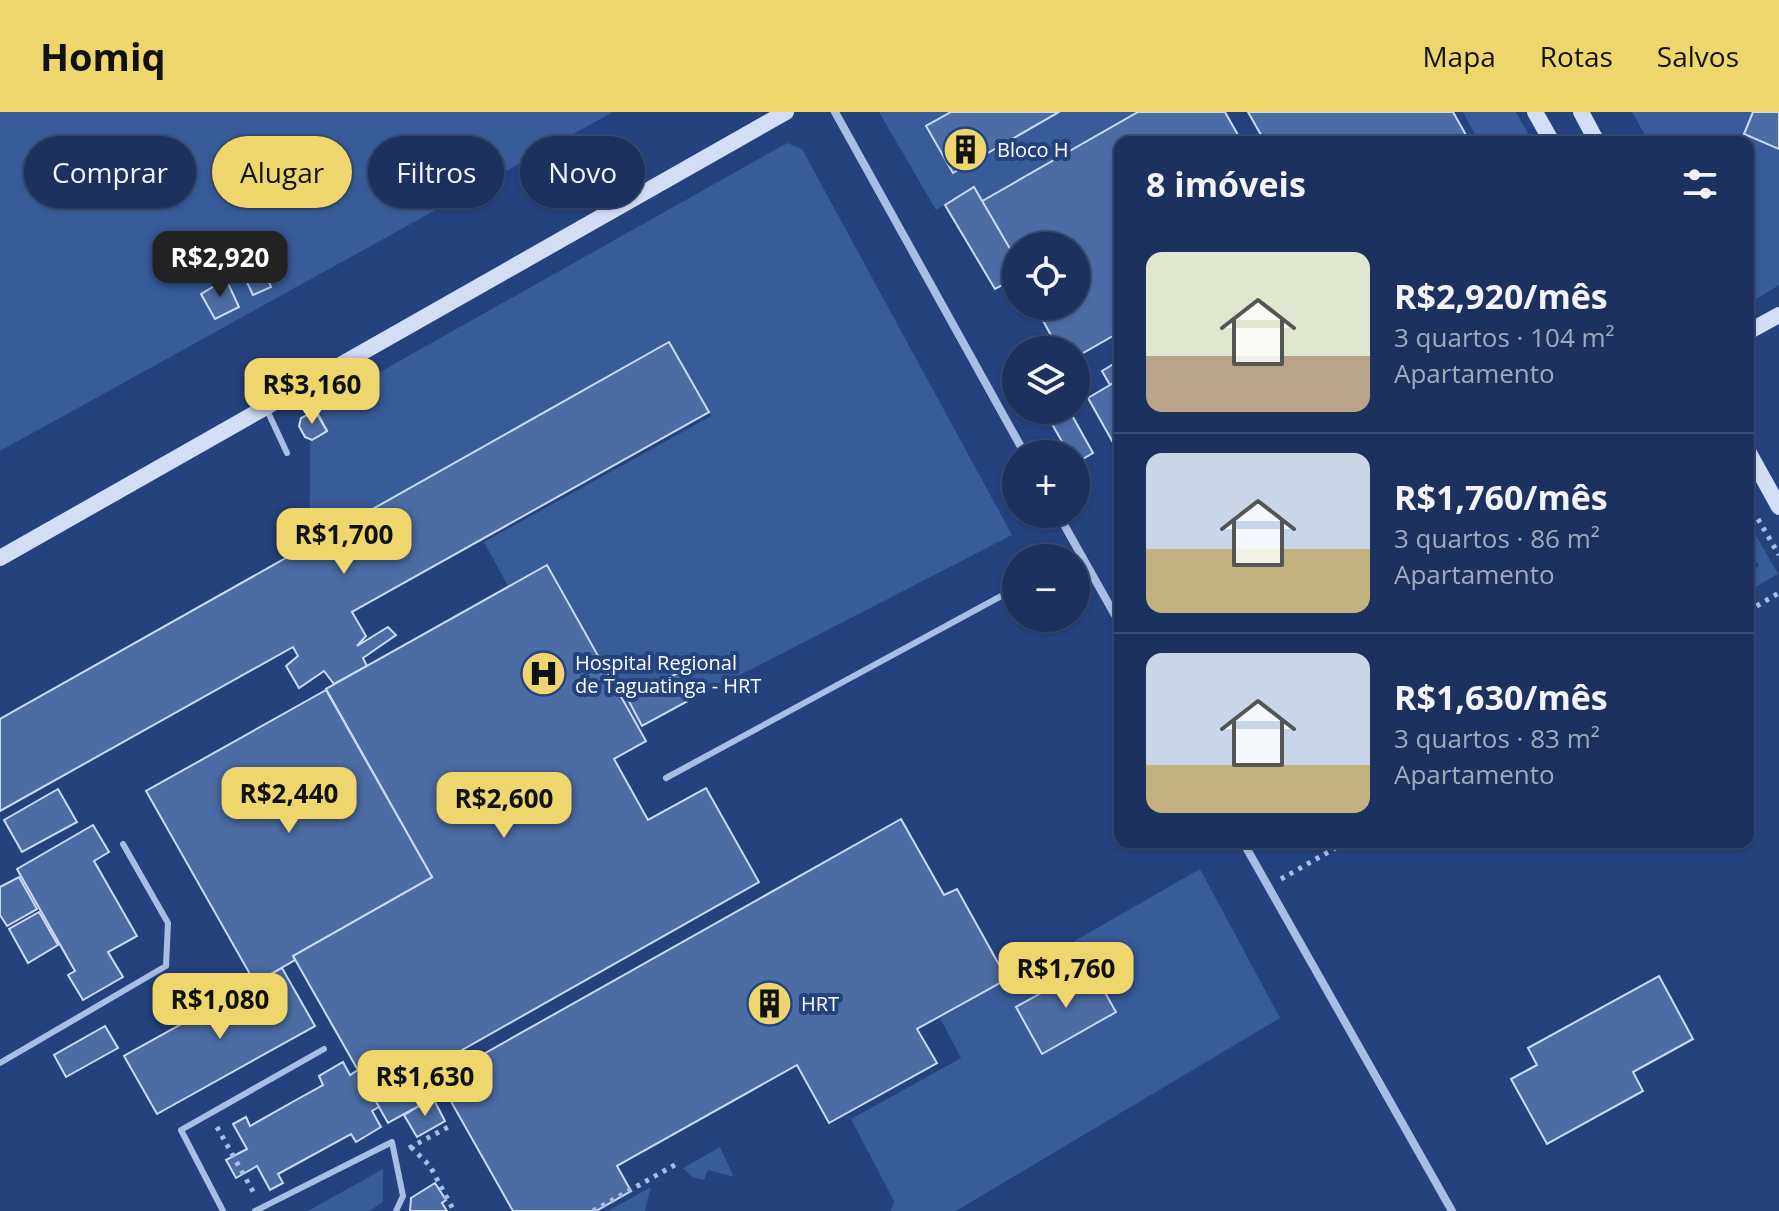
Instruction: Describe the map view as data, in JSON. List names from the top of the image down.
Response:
{
  "places": {
    "building": ["Bloco H", "HRT"],
    "hospital": ["Hospital Regional de Taguatinga - HRT"]
  },
  "page": {
    "header": "Homiq",
    "nav": ["Mapa", "Rotas", "Salvos"],
    "chip": [
      "Comprar",
      "Alugar",
      "Filtros",
      "Novo"
    ],
    "heading": "8 imóveis",
    "price": [
      "R$2,920",
      "R$3,160",
      "R$1,700",
      "R$2,440",
      "R$2,600",
      "R$1,760",
      "R$1,080",
      "R$1,630"
    ],
    "map_buttons": ["+", "−"],
    "list": [
      {
        "name": "R$2,920/mês",
        "note": "3 quartos · 104 m² · Apartamento"
      },
      {
        "name": "R$1,760/mês",
        "note": "3 quartos · 86 m² · Apartamento"
      },
      {
        "name": "R$1,630/mês",
        "note": "3 quartos · 83 m² · Apartamento"
      }
    ]
  }
}
